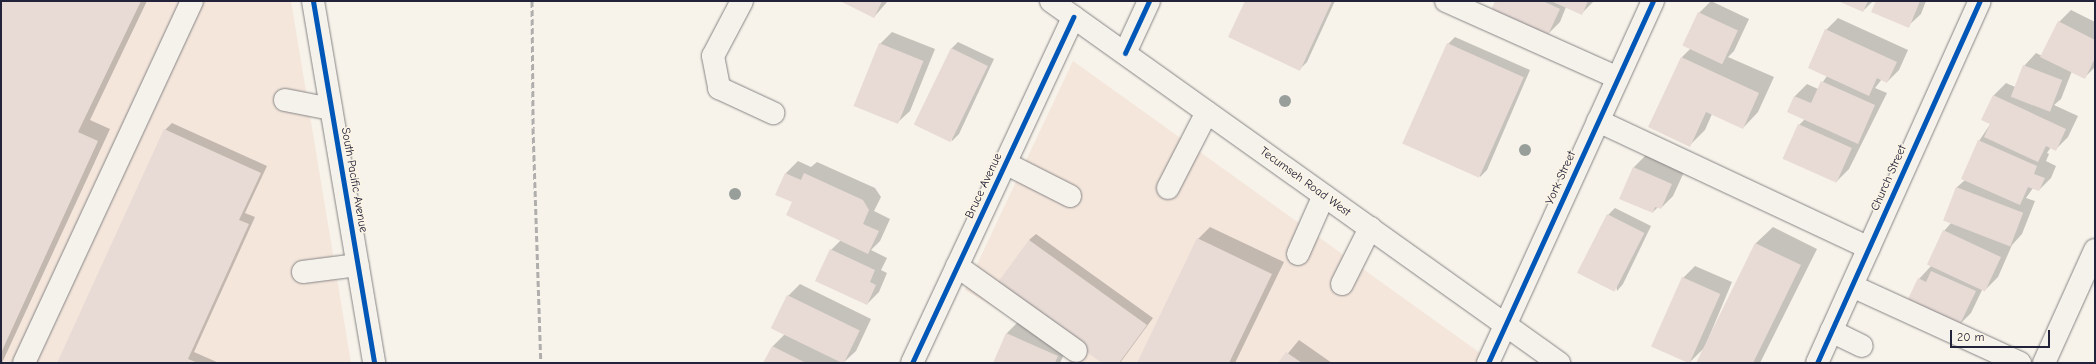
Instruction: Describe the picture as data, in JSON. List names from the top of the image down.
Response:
{
  "streets": {
    "street": [
      "York Street",
      "Church Street",
      "South Pacific Avenue",
      "Tecumseh Road West",
      "Bruce Avenue"
    ]
  },
  "crossings": [
    ["York Street", "Tecumseh Road West"],
    ["Tecumseh Road West", "Bruce Avenue"]
  ],
  "scale_bar": "20 m"
}
